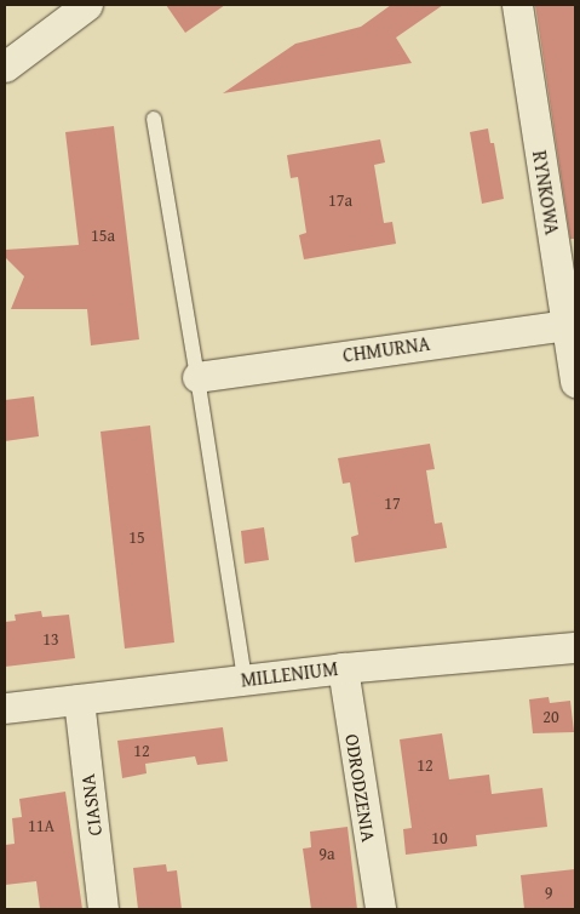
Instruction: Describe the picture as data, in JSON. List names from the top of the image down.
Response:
{
  "streets": {
    "street": [
      "RYNKOWA",
      "CHMURNA",
      "MILLENIUM",
      "ODRODZENIA",
      "CIASNA"
    ]
  },
  "crossings": [
    ["RYNKOWA", "CHMURNA"],
    ["MILLENIUM", "ODRODZENIA"],
    ["MILLENIUM", "CIASNA"]
  ],
  "house_numbers": [
    "17a",
    "15a",
    "17",
    "15",
    "13",
    "20",
    "12",
    "12",
    "11A",
    "10",
    "9a",
    "9"
  ]
}
